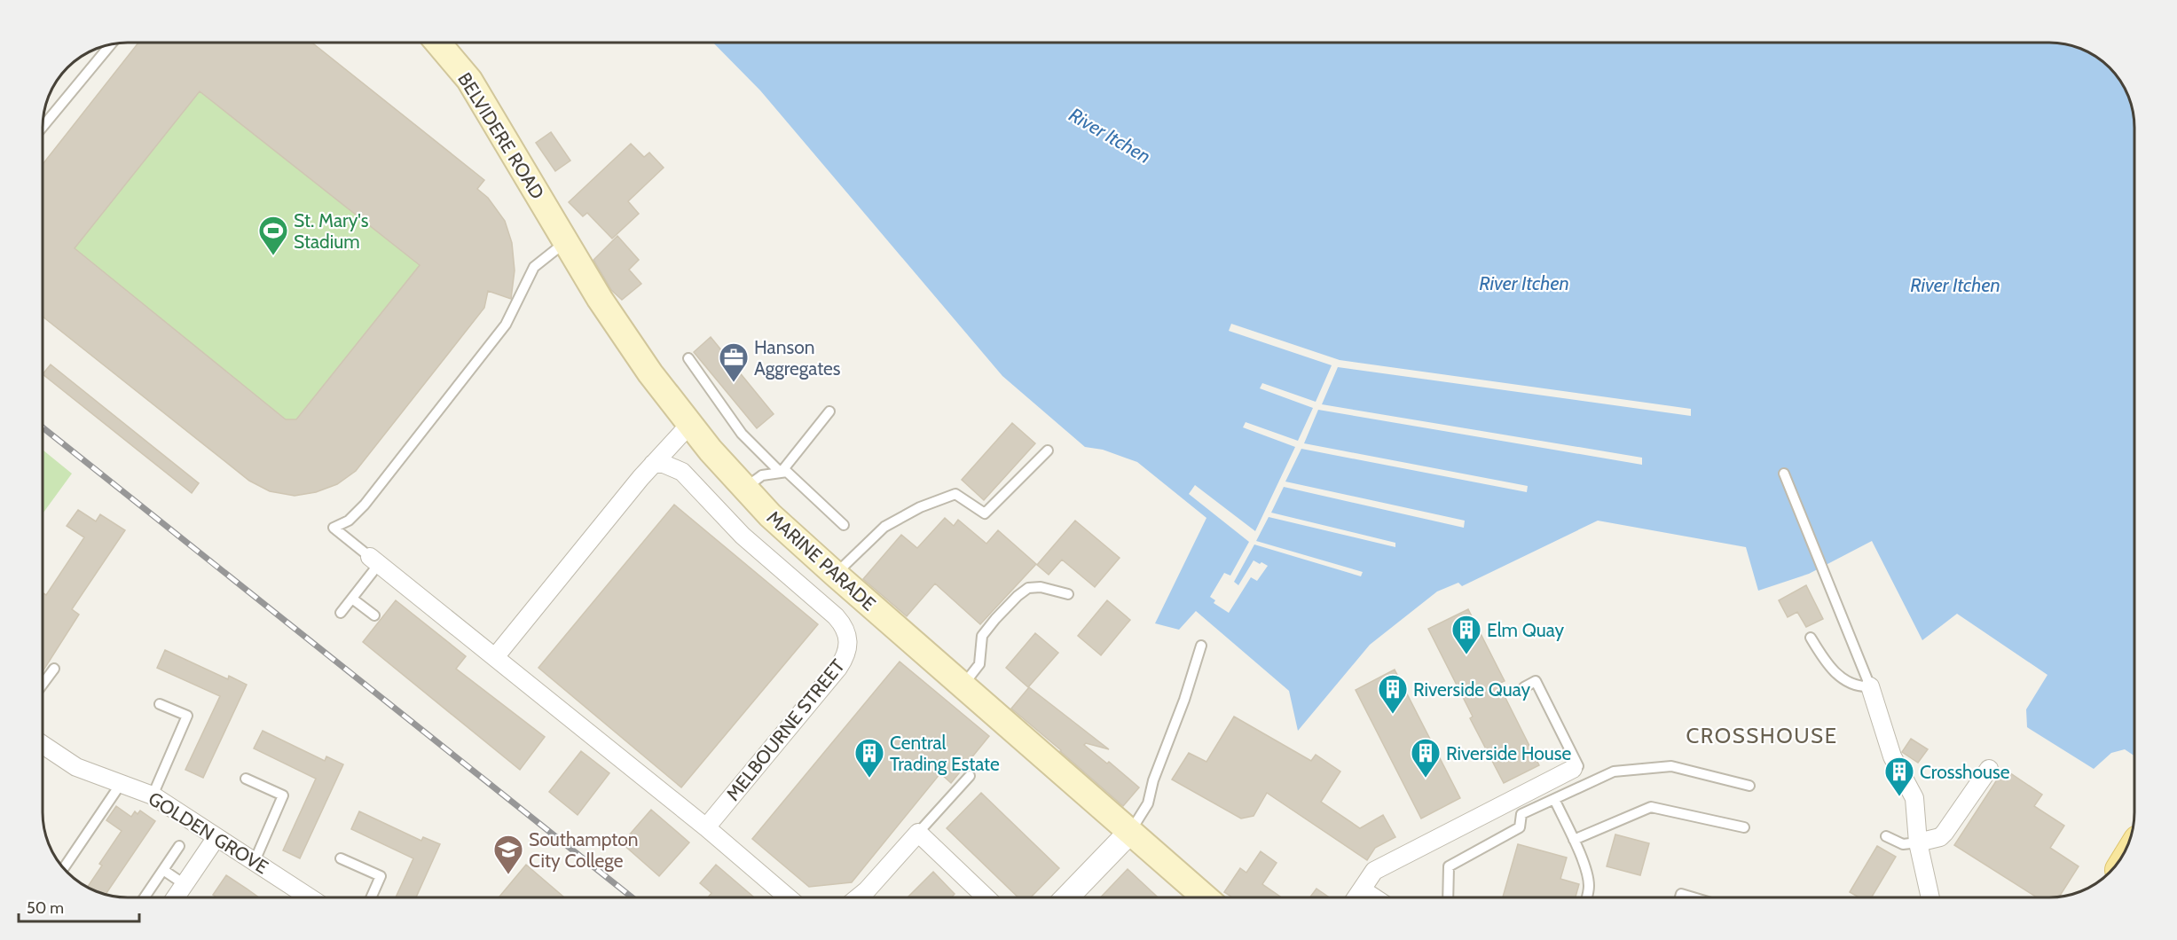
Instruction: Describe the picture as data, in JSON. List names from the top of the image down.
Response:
{
  "streets": {
    "main road": ["BELVIDERE ROAD", "MARINE PARADE"],
    "street": ["MELBOURNE STREET", "GOLDEN GROVE"]
  },
  "crossings": [
    ["BELVIDERE ROAD", "MARINE PARADE"]
  ],
  "districts": ["CROSSHOUSE"],
  "water": ["River Itchen"],
  "places": {
    "sports": ["St. Mary's Stadium"],
    "office": ["Hanson Aggregates"],
    "building": [
      "Elm Quay",
      "Riverside Quay",
      "Central Trading Estate",
      "Riverside House",
      "Crosshouse"
    ],
    "school or university": ["Southampton City College"]
  },
  "scale_bar": "50 m"
}
